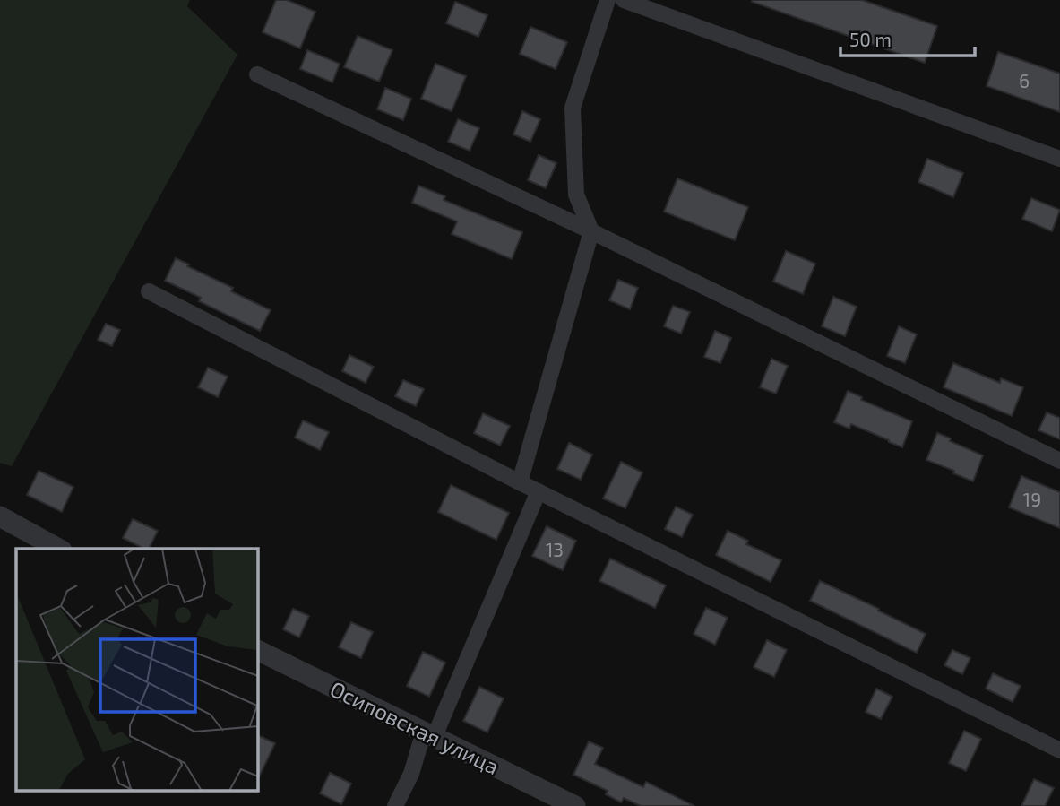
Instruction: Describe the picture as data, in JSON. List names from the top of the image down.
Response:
{
  "streets": {
    "street": ["Осиповская улица"]
  },
  "house_numbers": ["6", "19", "13"],
  "scale_bar": "50 m"
}
